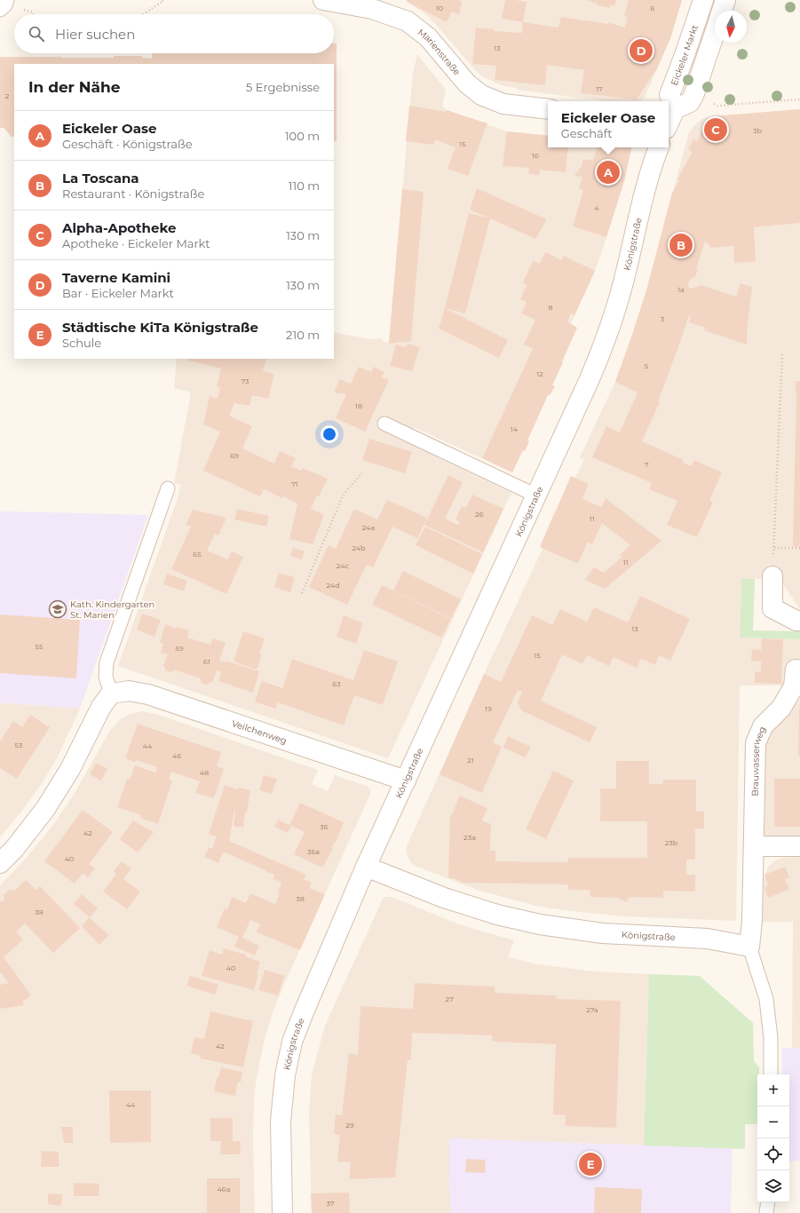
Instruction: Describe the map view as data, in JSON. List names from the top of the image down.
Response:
{
  "streets": {
    "street": [
      "Marienstraße",
      "Eickeler Markt",
      "Königstraße",
      "Veilchenweg",
      "Brauwasserweg"
    ]
  },
  "crossings": [
    ["Königstraße", "Veilchenweg"],
    ["Königstraße", "Brauwasserweg"]
  ],
  "places": {
    "school or university": ["Kath. Kindergarten St. Marien"]
  },
  "house_numbers": [
    "10",
    "6",
    "13",
    "17",
    "2",
    "3b",
    "15",
    "16",
    "4",
    "1a",
    "8",
    "3",
    "5",
    "12",
    "73",
    "18",
    "14",
    "69",
    "7",
    "71",
    "26",
    "11",
    "24a",
    "24b",
    "65",
    "11",
    "24c",
    "24d",
    "13",
    "55",
    "59",
    "15",
    "61",
    "63",
    "19",
    "53",
    "44",
    "46",
    "21",
    "48",
    "36",
    "42",
    "23a",
    "23b",
    "36a",
    "40",
    "38",
    "38",
    "40",
    "27",
    "27a",
    "42",
    "44",
    "29",
    "46a",
    "37"
  ],
  "north": "bottom",
  "page": {
    "search": "Hier suchen",
    "pins": [
      "D",
      "C",
      "A",
      "B",
      "E"
    ],
    "heading": ["In der Nähe", "5 Ergebnisse"],
    "popup": ["Eickeler Oase", "Geschäft"],
    "list": [
      {
        "mark": "A",
        "name": "Eickeler Oase",
        "note": "Geschäft · Königstraße",
        "value": "100 m"
      },
      {
        "mark": "B",
        "name": "La Toscana",
        "note": "Restaurant · Königstraße",
        "value": "110 m"
      },
      {
        "mark": "C",
        "name": "Alpha-Apotheke",
        "note": "Apotheke · Eickeler Markt",
        "value": "130 m"
      },
      {
        "mark": "D",
        "name": "Taverne Kamini",
        "note": "Bar · Eickeler Markt",
        "value": "130 m"
      },
      {
        "mark": "E",
        "name": "Städtische KiTa Königstraße",
        "note": "Schule",
        "value": "210 m"
      }
    ],
    "map_buttons": ["+", "−"]
  }
}
